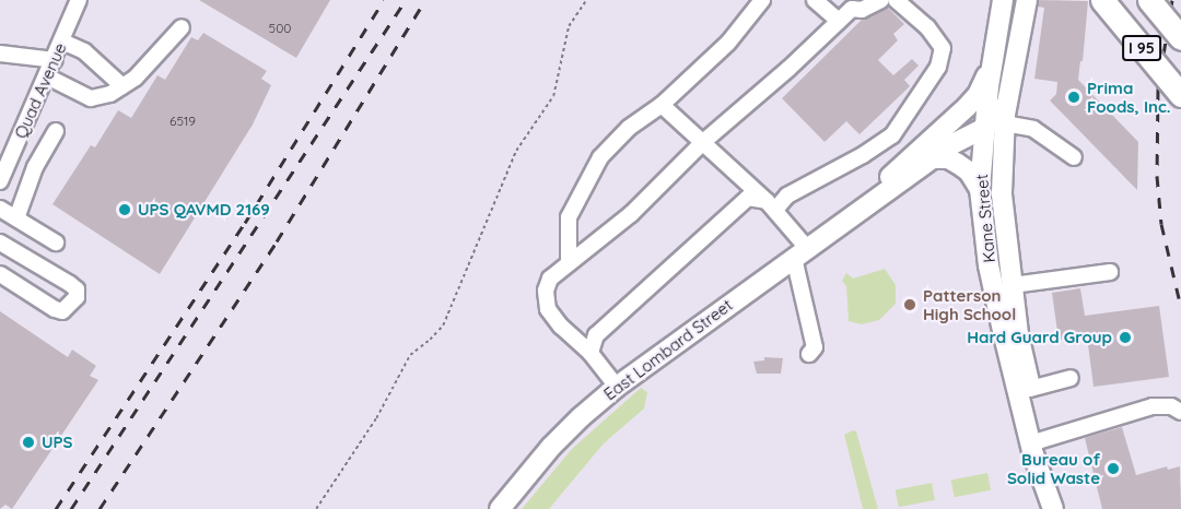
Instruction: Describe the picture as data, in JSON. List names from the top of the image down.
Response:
{
  "streets": {
    "highway": ["I 95"],
    "main road": ["Kane Street", "East Lombard Street"],
    "street": ["Quad Avenue"]
  },
  "crossings": [
    ["Kane Street", "East Lombard Street"]
  ],
  "places": [
    "Prima Foods, Inc.",
    "UPS QAVMD 2169",
    "Patterson High School",
    "Hard Guard Group",
    "UPS",
    "Bureau of Solid Waste"
  ],
  "house_numbers": ["500", "6519"]
}
